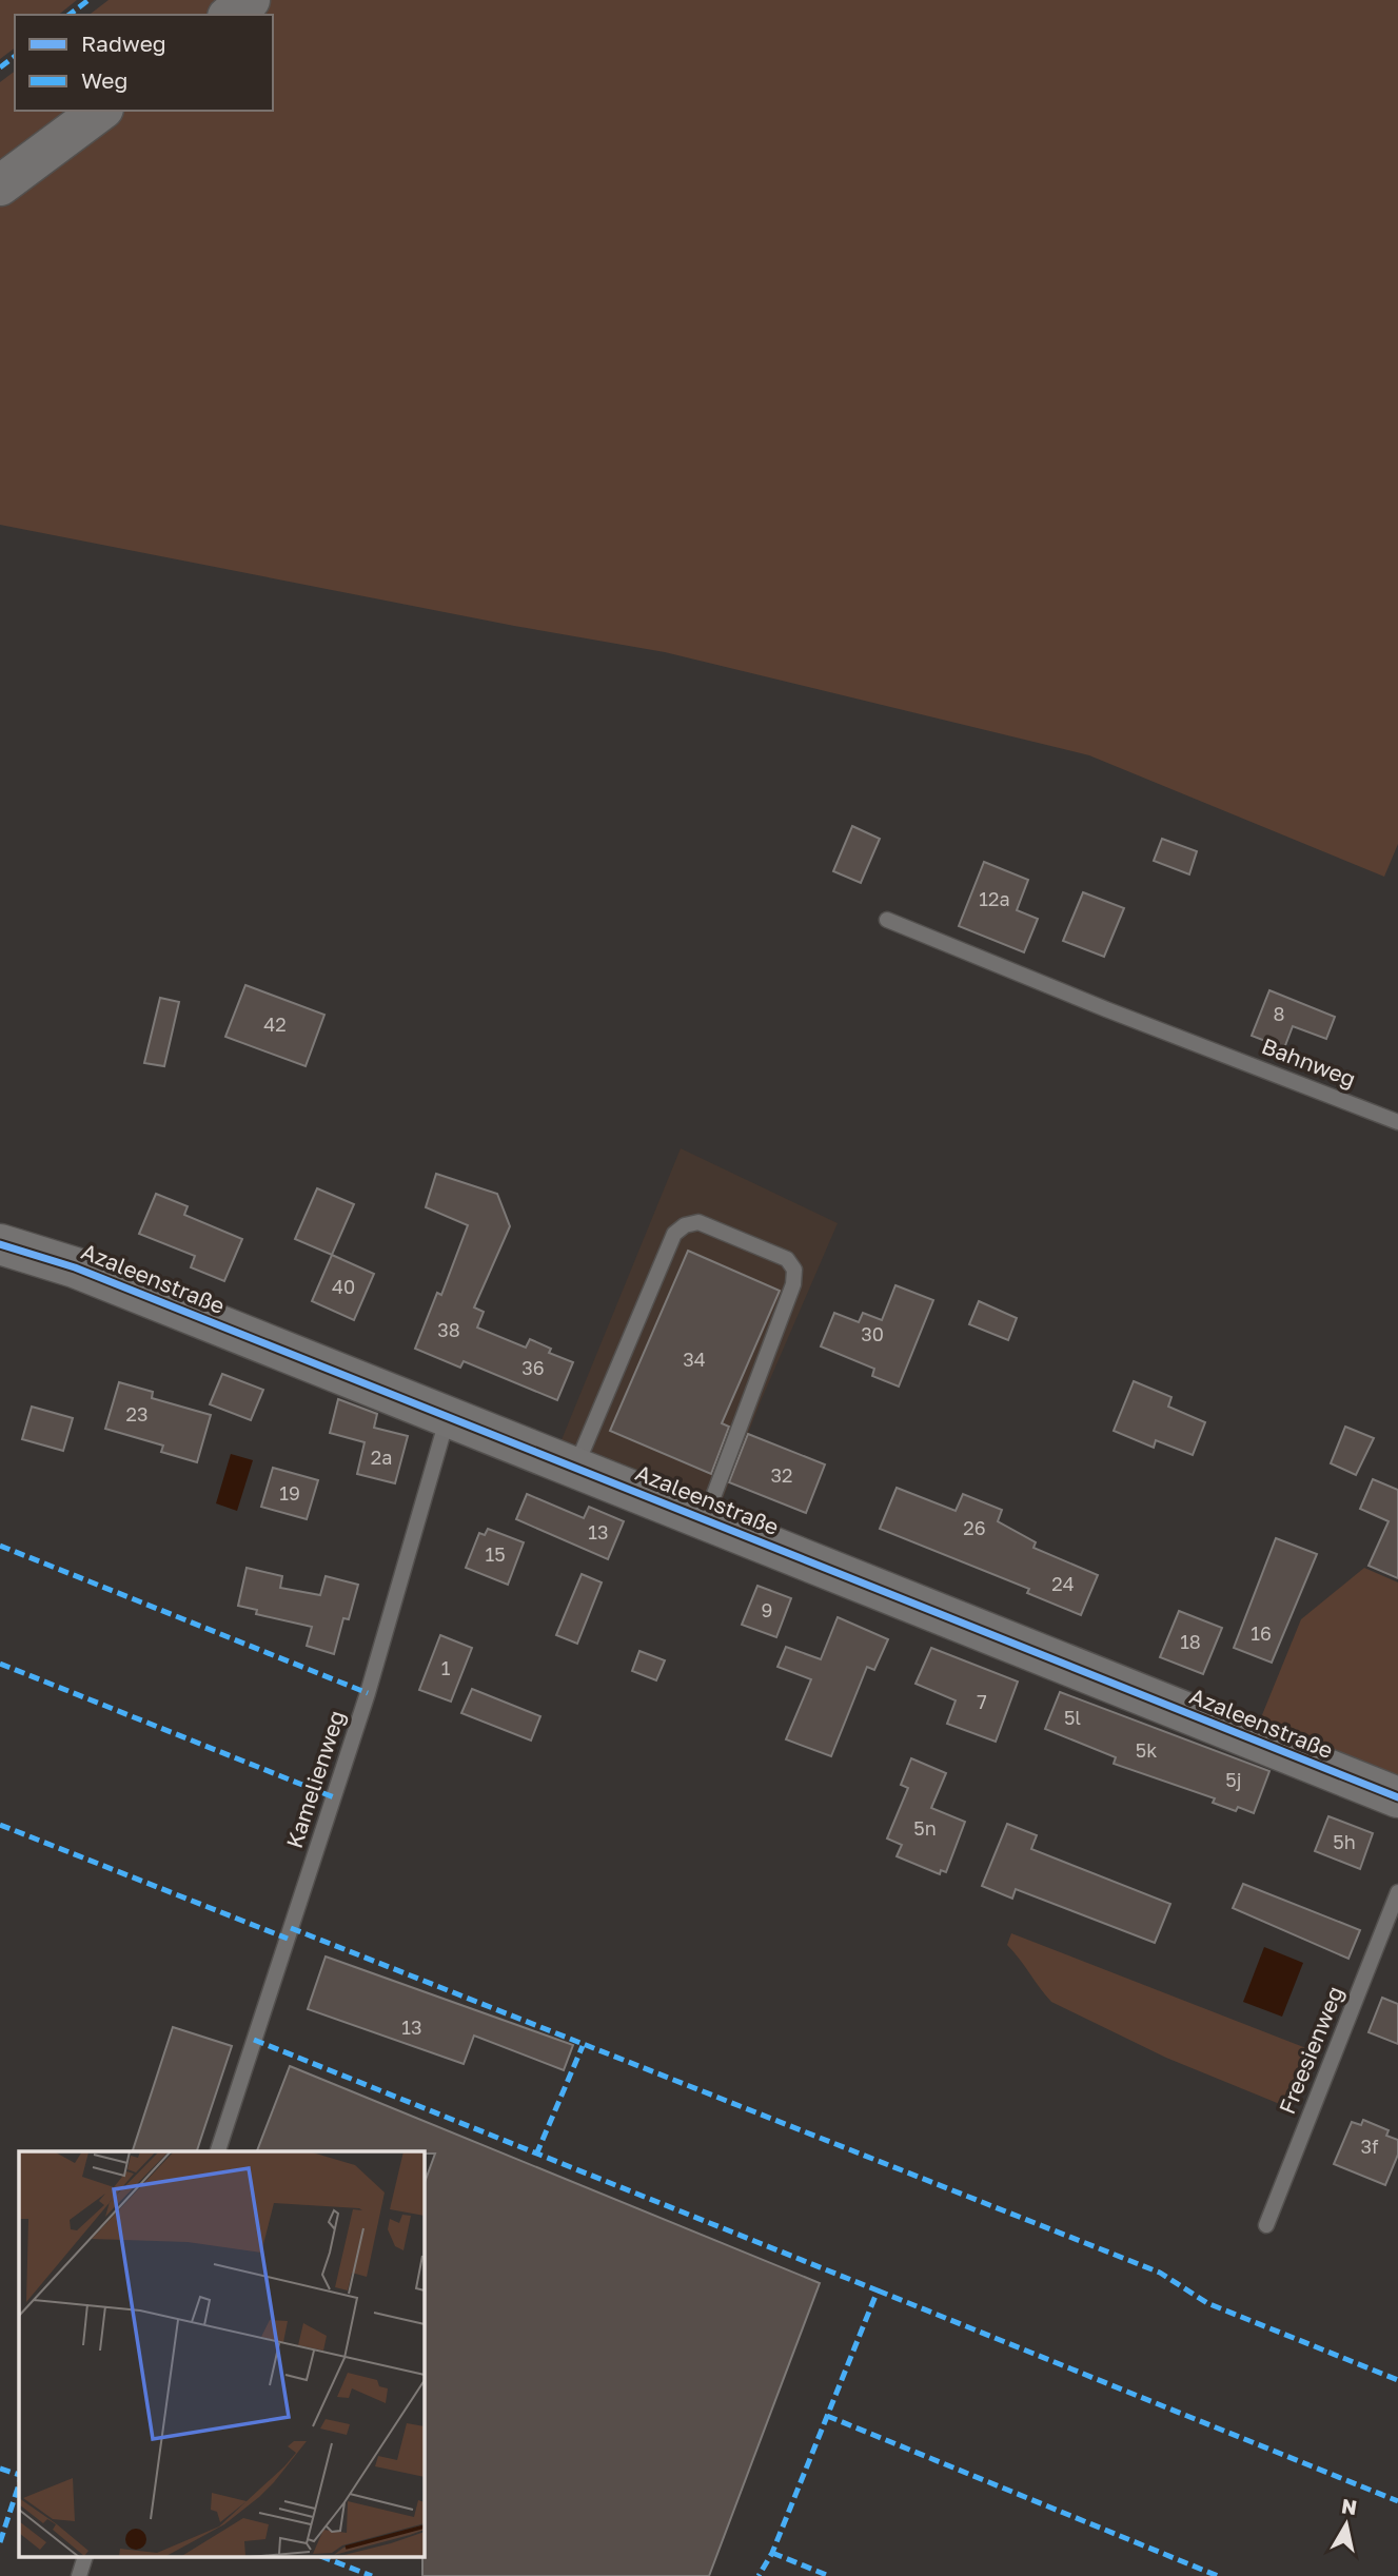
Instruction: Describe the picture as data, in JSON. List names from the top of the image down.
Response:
{
  "streets": {
    "street": ["Azaleenstraße"],
    "lane": ["Bahnweg", "Kamelienweg", "Freesienweg"]
  },
  "crossings": [
    ["Azaleenstraße", "Kamelienweg"]
  ],
  "house_numbers": [
    "12a",
    "8",
    "42",
    "40",
    "38",
    "30",
    "34",
    "36",
    "23",
    "2a",
    "32",
    "19",
    "26",
    "13",
    "15",
    "24",
    "9",
    "16",
    "18",
    "1",
    "7",
    "5l",
    "5k",
    "5j",
    "5n",
    "5h",
    "13",
    "3f"
  ],
  "legend": ["Radweg", "Weg"],
  "north": "top"
}
